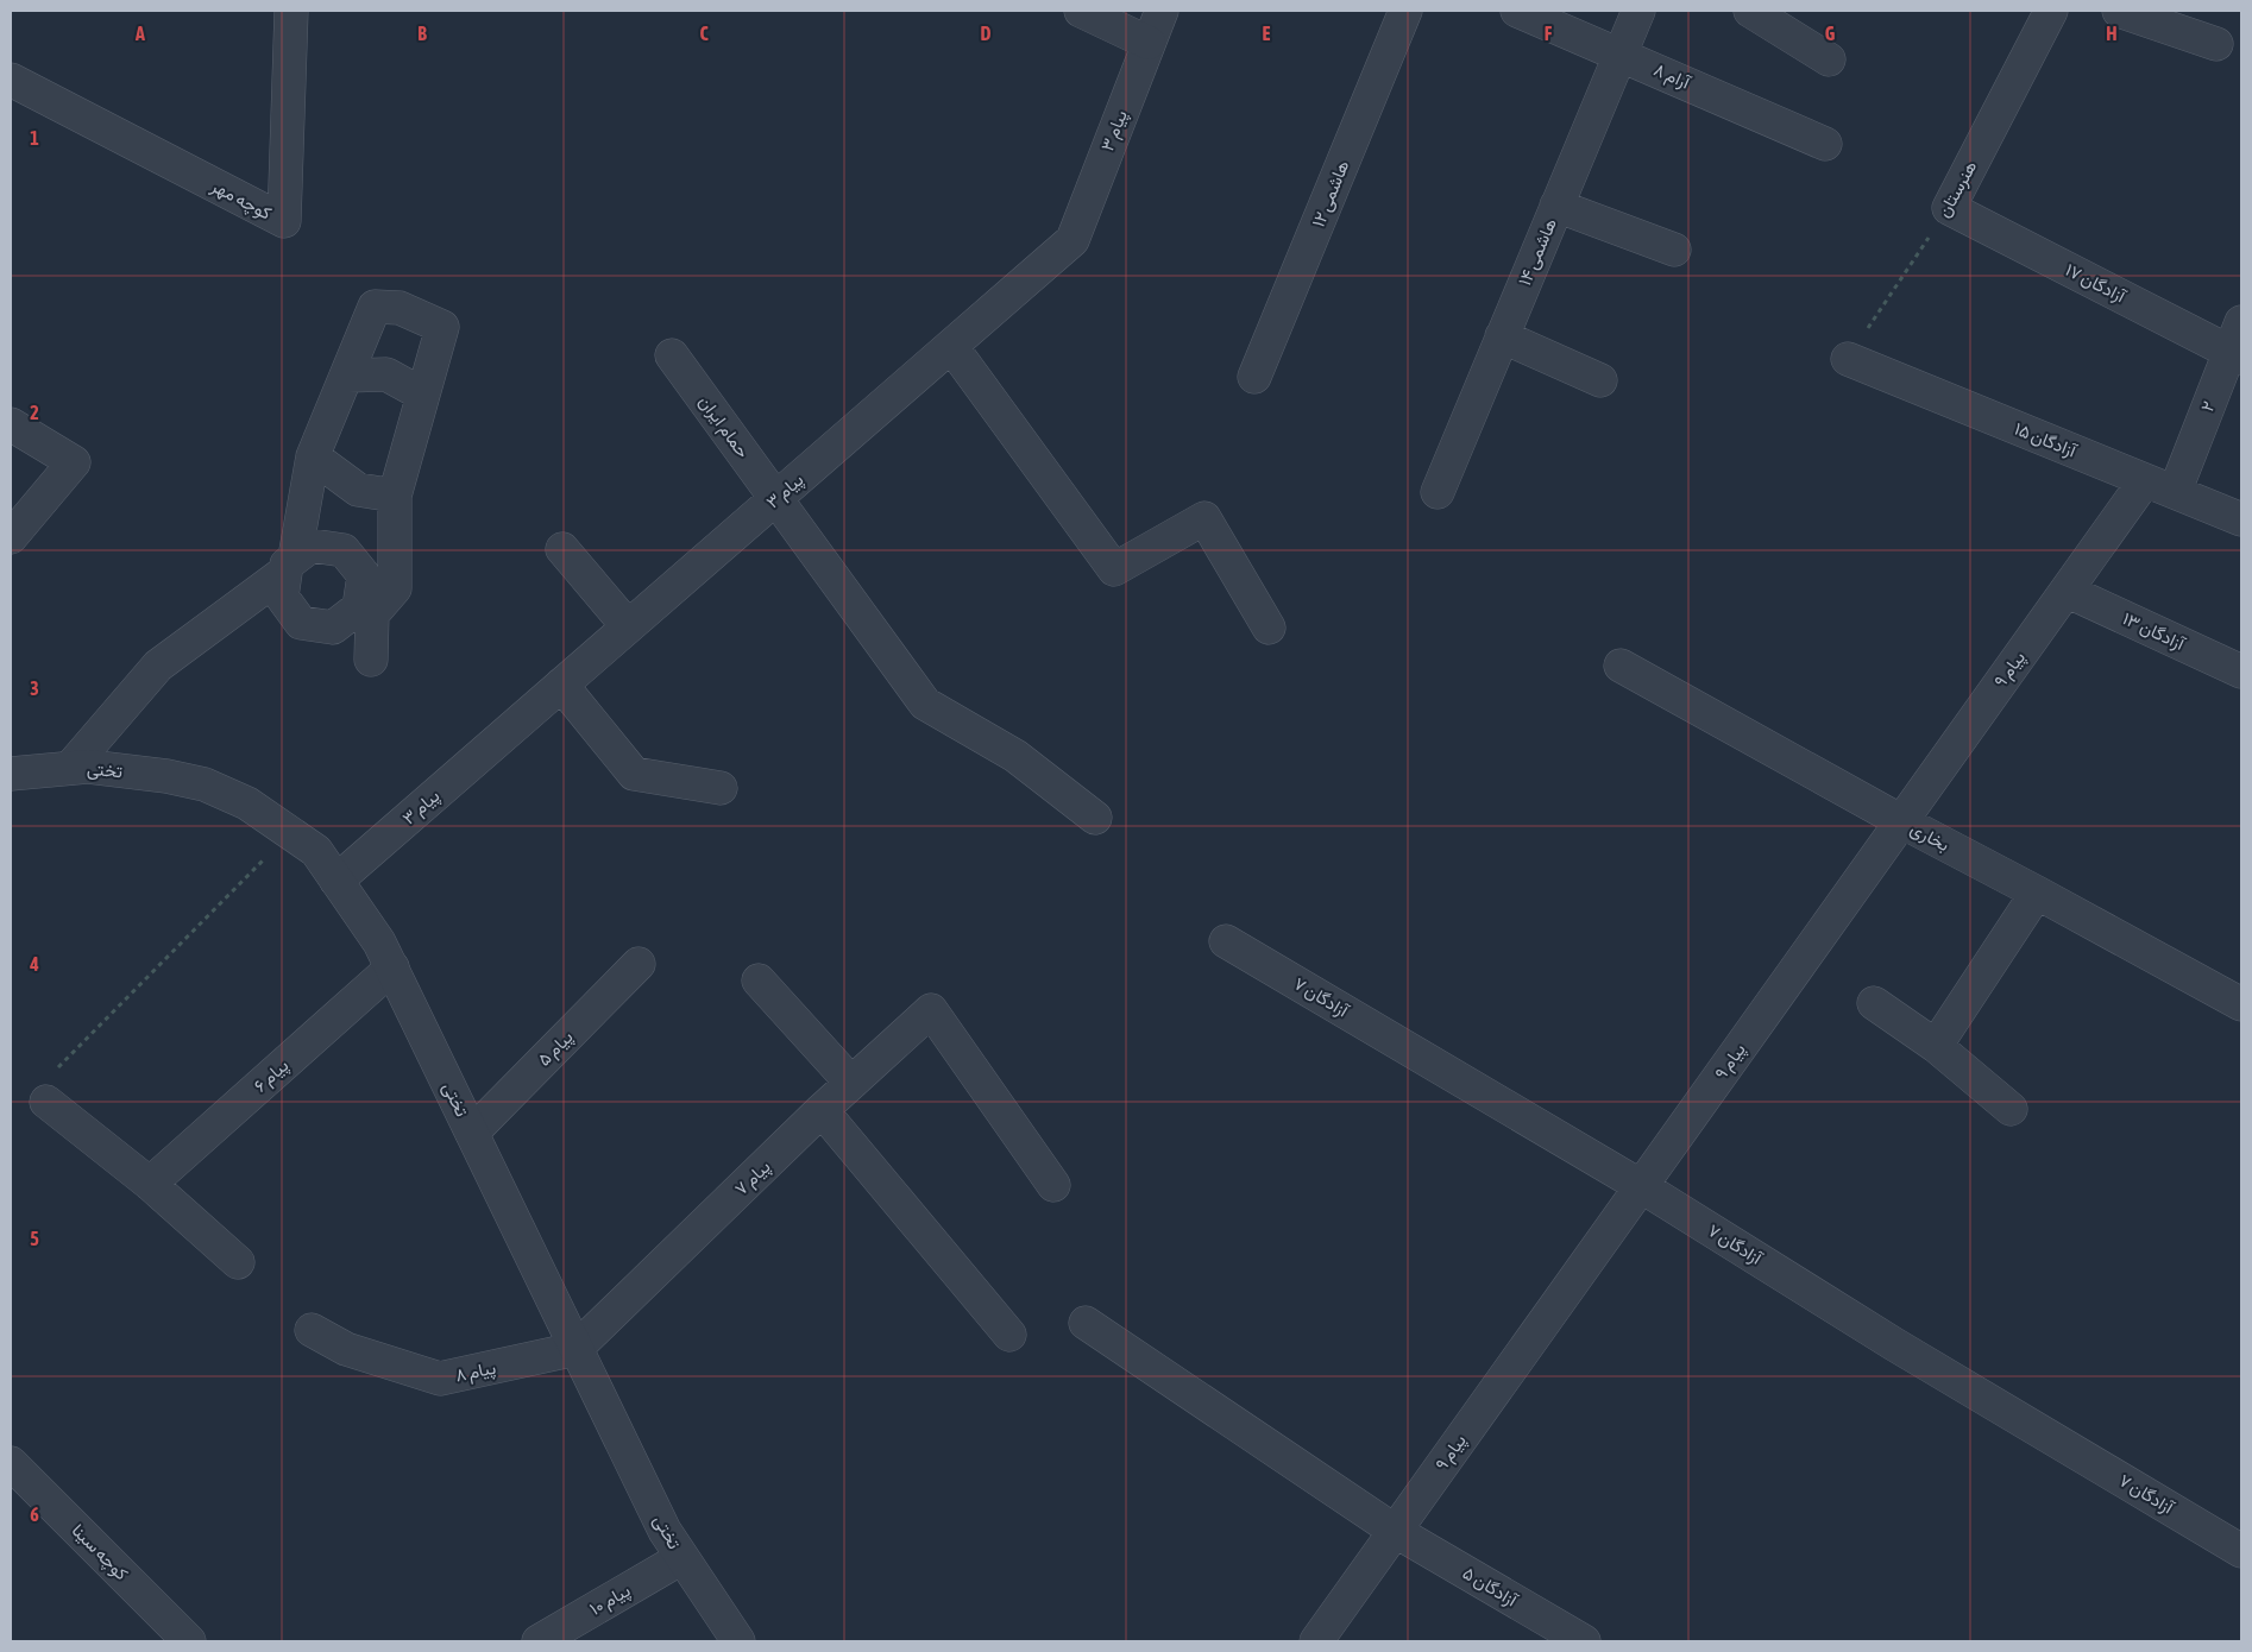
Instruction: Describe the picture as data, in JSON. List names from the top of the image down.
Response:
{
  "streets": {
    "street": [
      "آرام ۸",
      "پيام ۳",
      "هنرستان",
      "هاشمی ۱۲",
      "کوچه مهر",
      "هاشمی ۱۴",
      "آزادگان ۱۷",
      "۲",
      "حمام ایران",
      "آزادگان ۱۵",
      "آزادگان ۱۳",
      "پیام ۹",
      "تختی",
      "بخاری",
      "آزادگان ۷",
      "پیام ۵",
      "پیام ۶",
      "پیام ۷",
      "پیام ۸",
      "کوچه سینا",
      "آزادگان ۵",
      "پیام ۱۰"
    ]
  },
  "crossings": [
    ["آرام ۸", "هاشمی ۱۴"],
    ["پيام ۳", "حمام ایران"],
    ["پيام ۳", "تختی"],
    ["هنرستان", "آزادگان ۱۷"],
    ["هنرستان", "آزادگان ۱۵"],
    ["آزادگان ۱۷", "۲"],
    ["۲", "آزادگان ۱۵"],
    ["آزادگان ۱۵", "پیام ۹"],
    ["آزادگان ۱۳", "پیام ۹"],
    ["پیام ۹", "بخاری"],
    ["پیام ۹", "آزادگان ۷"],
    ["پیام ۹", "آزادگان ۵"],
    ["تختی", "پیام ۵"],
    ["تختی", "پیام ۶"],
    ["تختی", "پیام ۷"],
    ["تختی", "پیام ۸"],
    ["تختی", "پیام ۱۰"],
    ["پیام ۷", "پیام ۸"]
  ],
  "grid": {
    "columns": [
      "A",
      "B",
      "C",
      "D",
      "E",
      "F",
      "G",
      "H"
    ],
    "rows": [
      "1",
      "2",
      "3",
      "4",
      "5",
      "6"
    ]
  }
}
